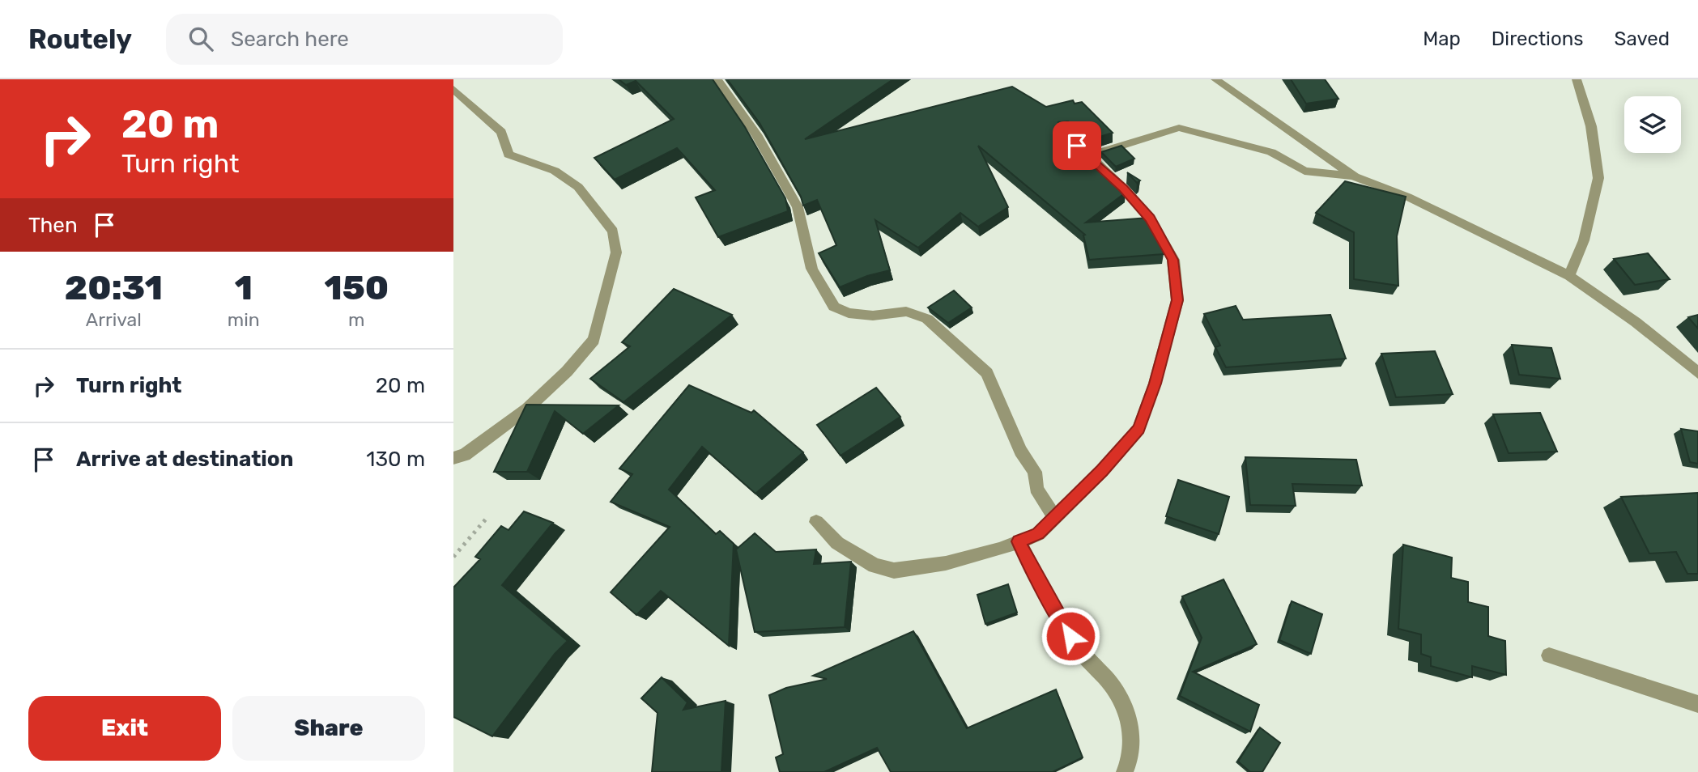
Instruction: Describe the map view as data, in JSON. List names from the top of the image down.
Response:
{
  "page": {
    "header": "Routely",
    "search": "Search here",
    "nav": ["Map", "Directions", "Saved"],
    "turn": ["20 m", "Turn right"],
    "then": "Then",
    "eta": [
      "20:31",
      "Arrival",
      "1",
      "min",
      "150",
      "m"
    ],
    "list": [
      {
        "name": "Turn right",
        "value": "20 m"
      },
      {
        "name": "Arrive at destination",
        "value": "130 m"
      }
    ],
    "buttons": ["Exit", "Share"]
  }
}
